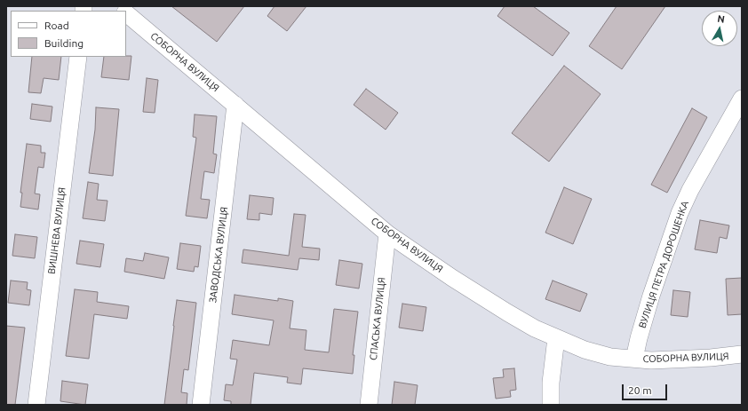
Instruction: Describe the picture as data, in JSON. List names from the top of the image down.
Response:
{
  "streets": {
    "street": [
      "СОБОРНА ВУЛИЦЯ",
      "ВИШНЕВА ВУЛИЦЯ",
      "ЗАВОДСЬКА ВУЛИЦЯ",
      "ВУЛИЦЯ ПЕТРА ДОРОШЕНКА",
      "СПАСЬКА ВУЛИЦЯ"
    ]
  },
  "crossings": [
    ["СОБОРНА ВУЛИЦЯ", "ЗАВОДСЬКА ВУЛИЦЯ"],
    ["СОБОРНА ВУЛИЦЯ", "ВУЛИЦЯ ПЕТРА ДОРОШЕНКА"],
    ["СОБОРНА ВУЛИЦЯ", "СПАСЬКА ВУЛИЦЯ"]
  ],
  "legend": ["Road", "Building"],
  "scale_bar": "20 m",
  "north": "top"
}
